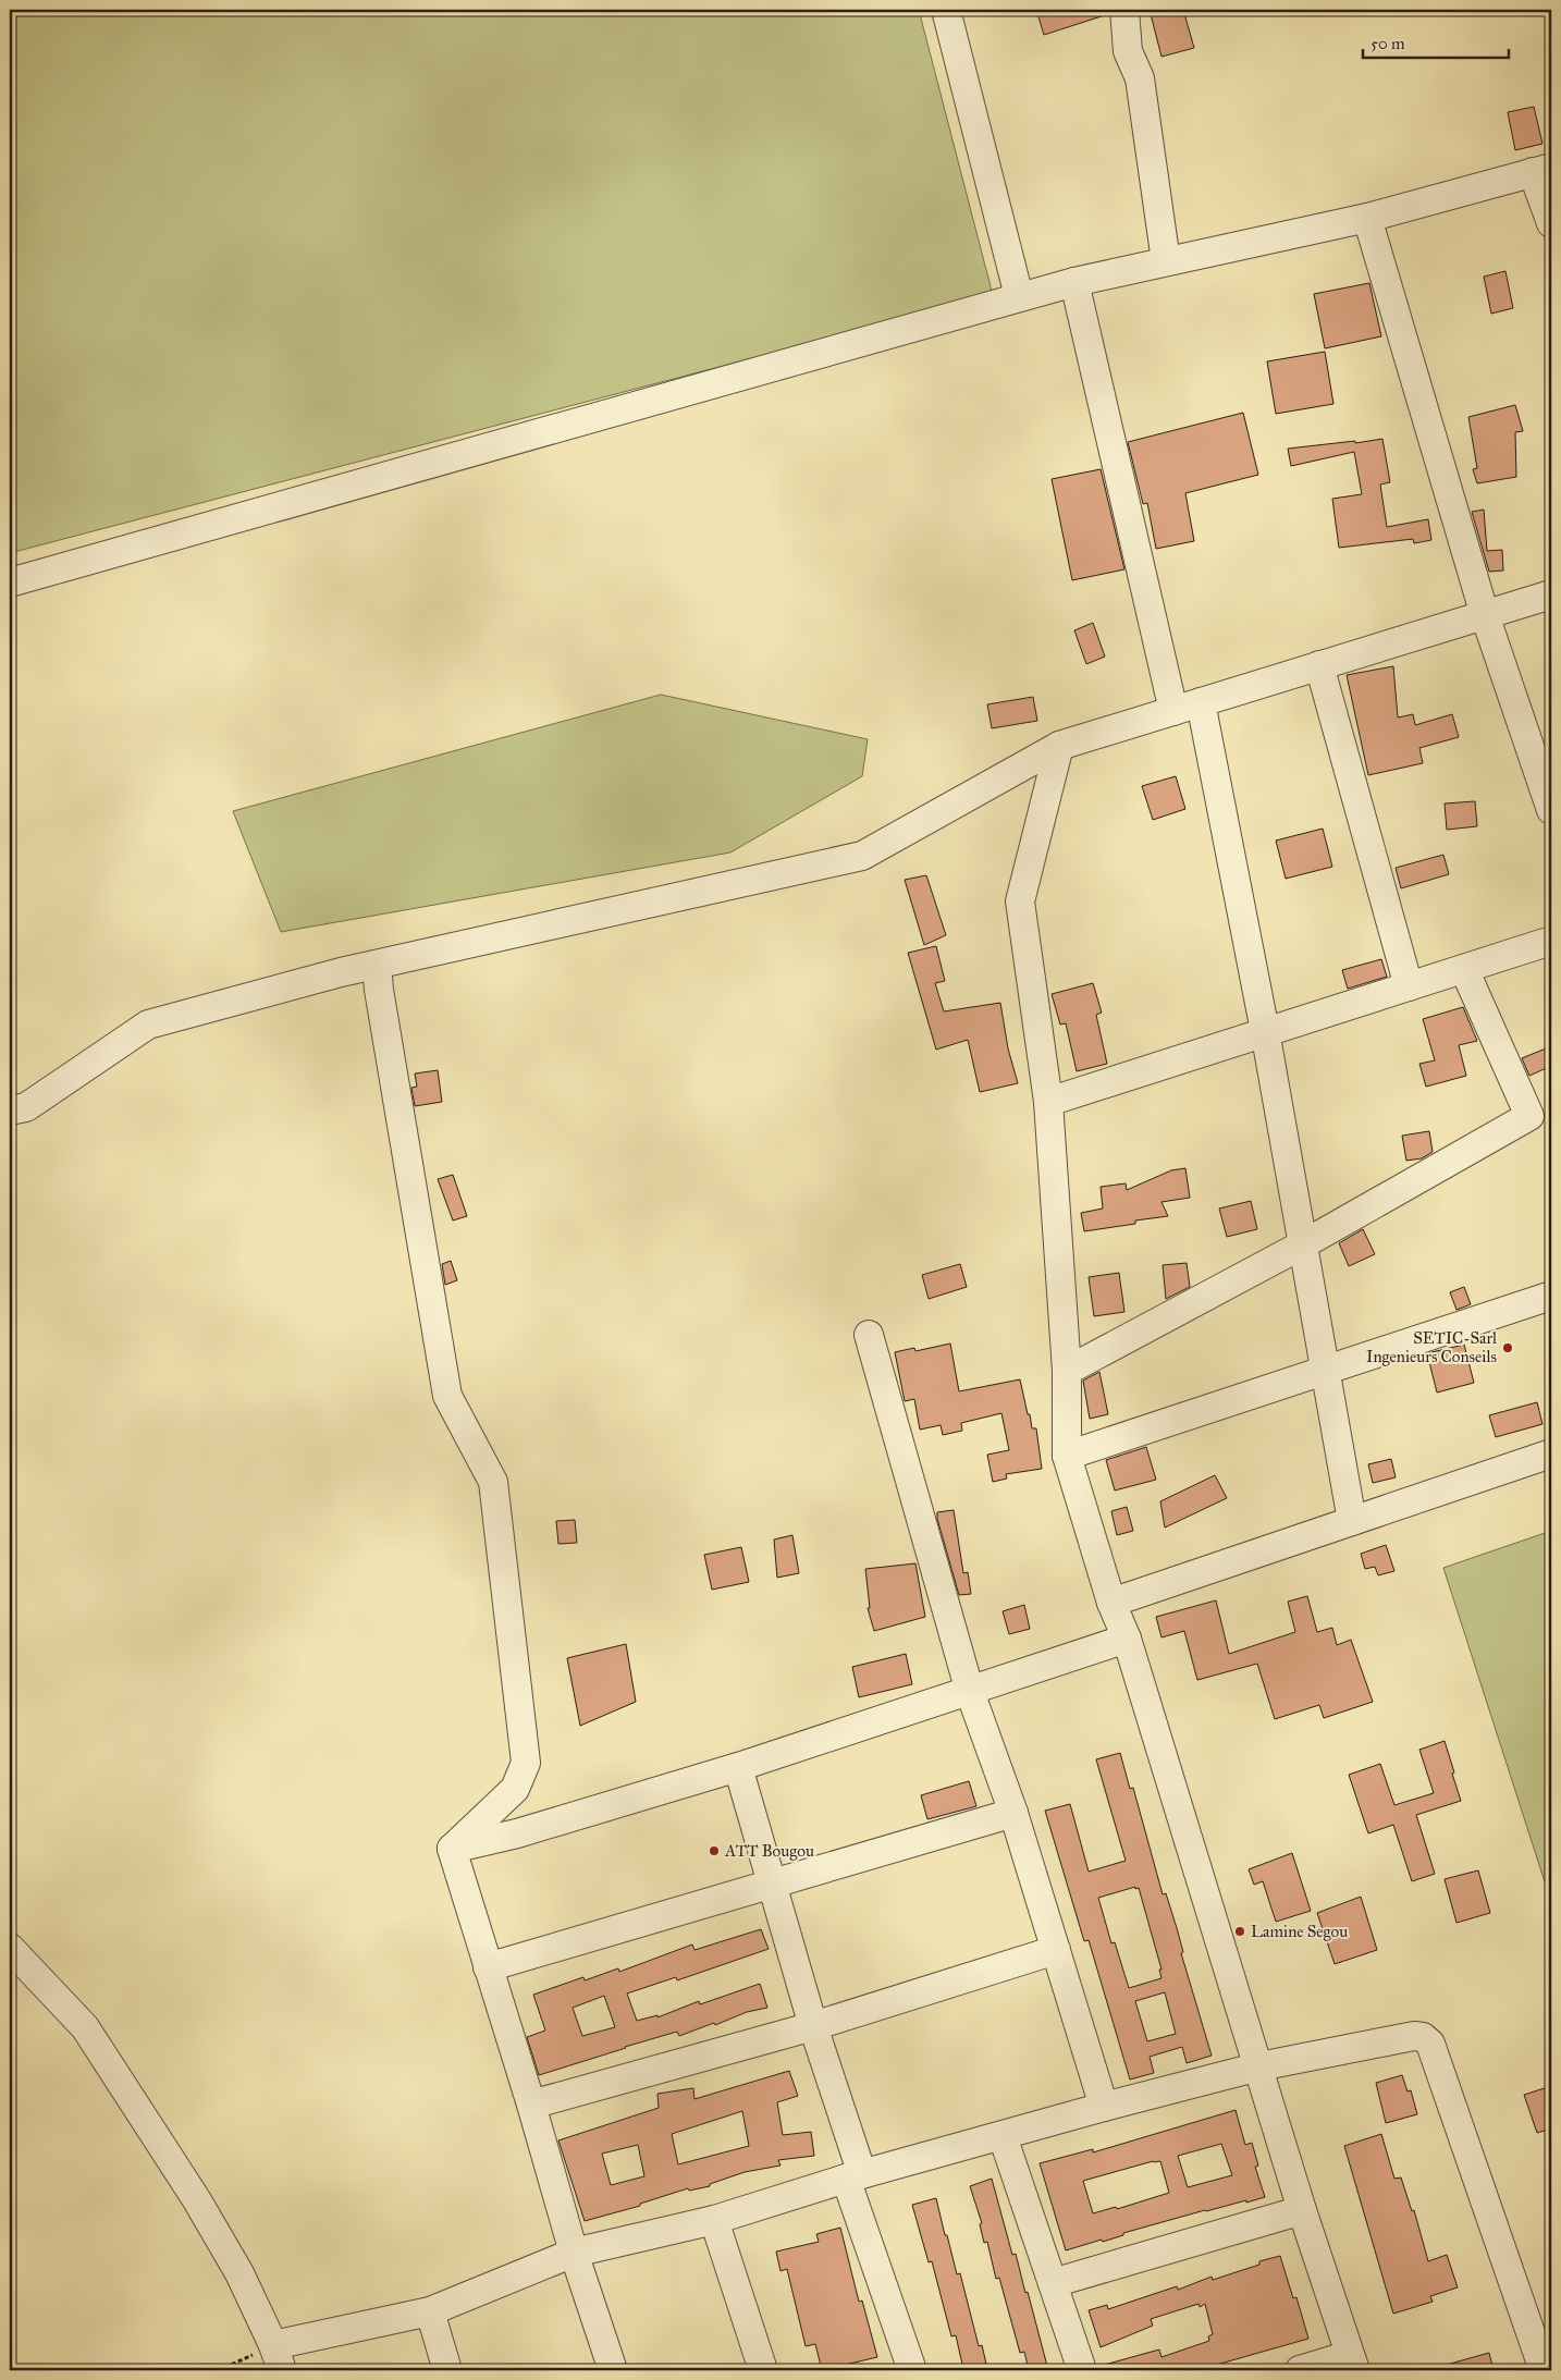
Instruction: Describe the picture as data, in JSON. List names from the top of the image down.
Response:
{
  "places": ["SETIC-Sarl Ingenieurs Conseils", "ATT Bougou", "Lamine Segou"],
  "scale_bar": "50 m"
}
